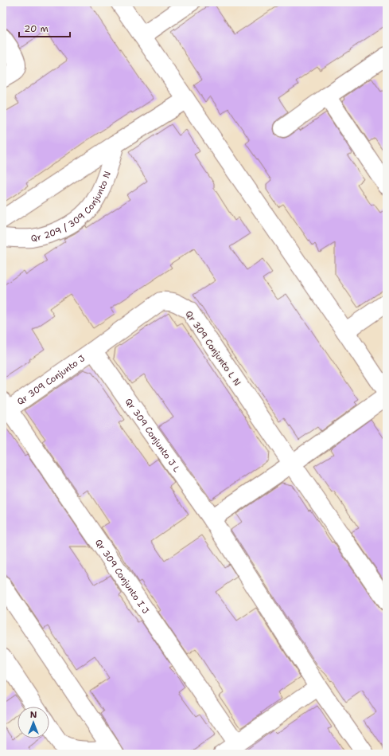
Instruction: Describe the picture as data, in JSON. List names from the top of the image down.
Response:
{
  "streets": {
    "street": [
      "Qr 209 / 309 Conjunto N",
      "Qr 309 Conjunto L N",
      "Qr 309 Conjunto J",
      "Qr 309 Conjunto J L",
      "Qr 309 Conjunto I J"
    ]
  },
  "crossings": [
    ["Qr 309 Conjunto L N", "Qr 309 Conjunto J"],
    ["Qr 309 Conjunto L N", "Qr 309 Conjunto J L"],
    ["Qr 309 Conjunto J", "Qr 309 Conjunto J L"],
    ["Qr 309 Conjunto J", "Qr 309 Conjunto I J"]
  ],
  "scale_bar": "20 m",
  "north": "top"
}
